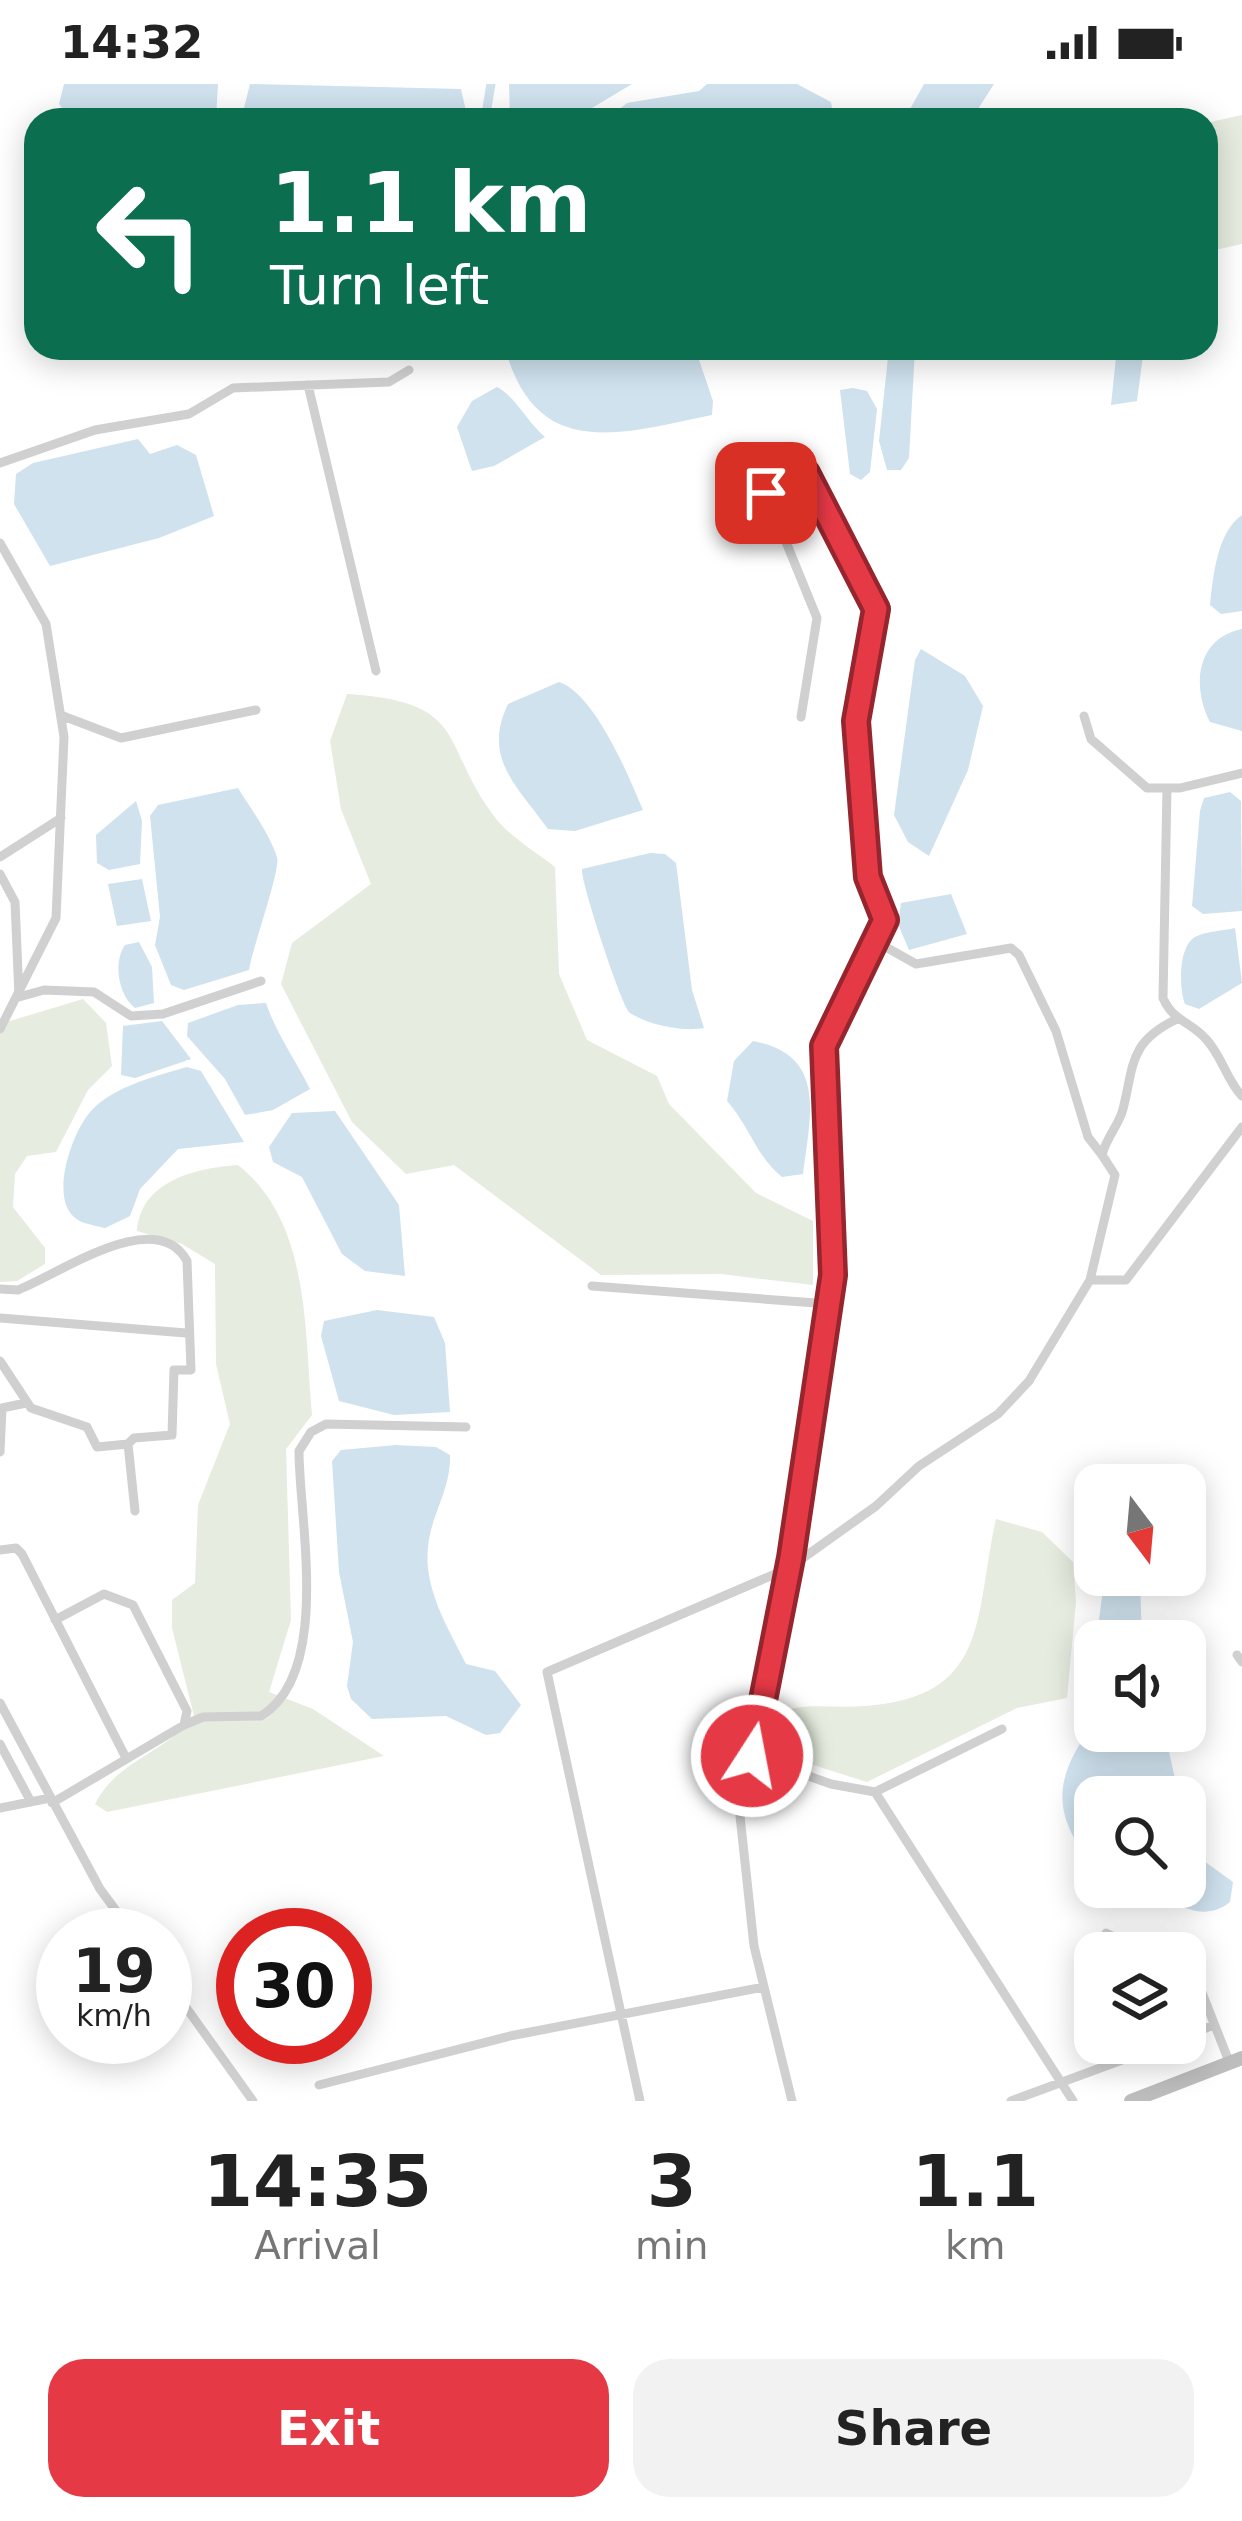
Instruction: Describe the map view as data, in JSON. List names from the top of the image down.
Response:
{
  "north": "bottom",
  "page": {
    "status": "14:32",
    "turn": ["1.1 km", "Turn left"],
    "speed": "19 km/h",
    "limit": "30",
    "eta": [
      "14:35",
      "Arrival",
      "3",
      "min",
      "1.1",
      "km"
    ],
    "buttons": ["Exit", "Share"]
  }
}
